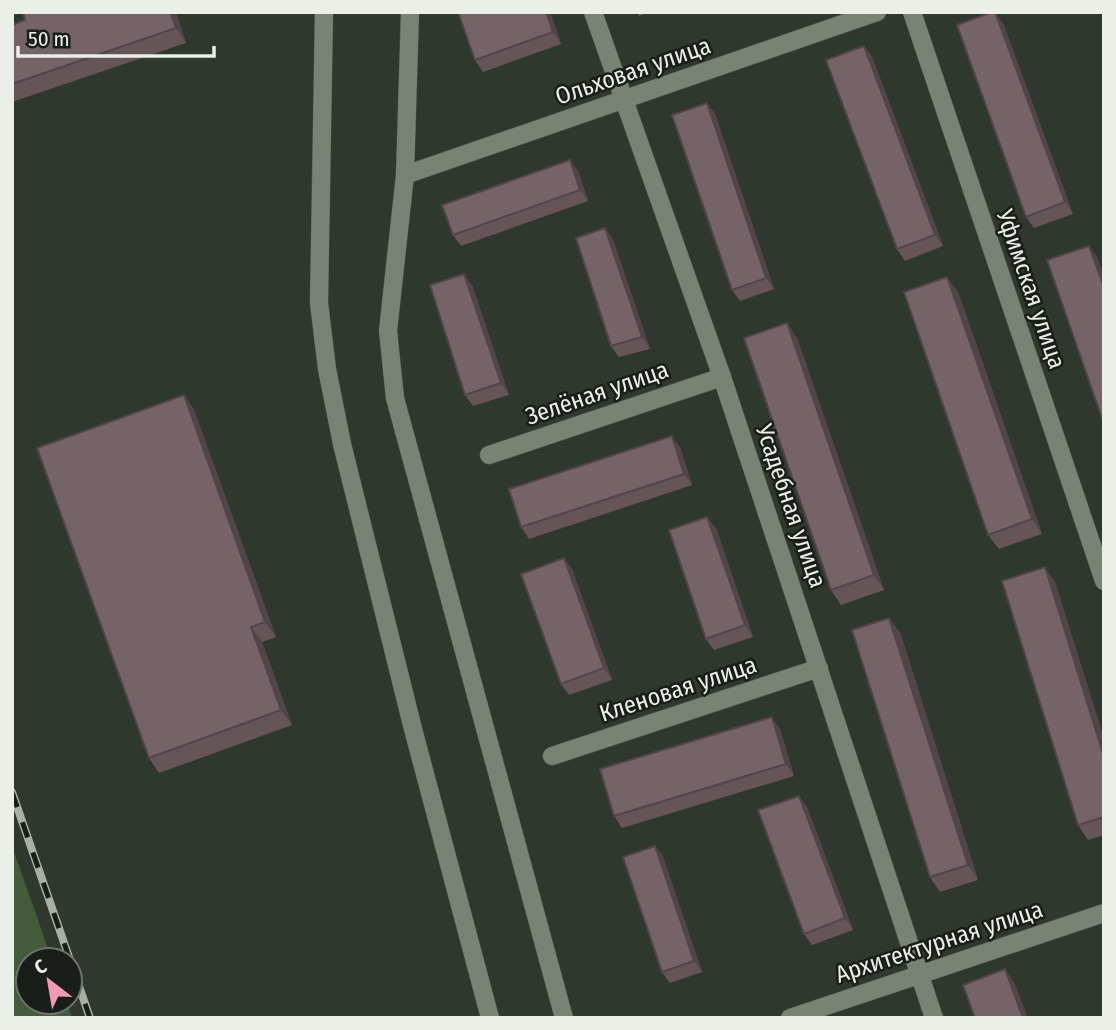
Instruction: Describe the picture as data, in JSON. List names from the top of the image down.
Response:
{
  "streets": {
    "street": [
      "Ольховая улица",
      "Уфимская улица",
      "Зелёная улица",
      "Усадебная улица",
      "Кленовая улица",
      "Архитектурная улица"
    ]
  },
  "crossings": [
    ["Ольховая улица", "Усадебная улица"],
    ["Зелёная улица", "Усадебная улица"],
    ["Усадебная улица", "Кленовая улица"],
    ["Усадебная улица", "Архитектурная улица"]
  ],
  "scale_bar": "50 m",
  "north": "top left"
}
